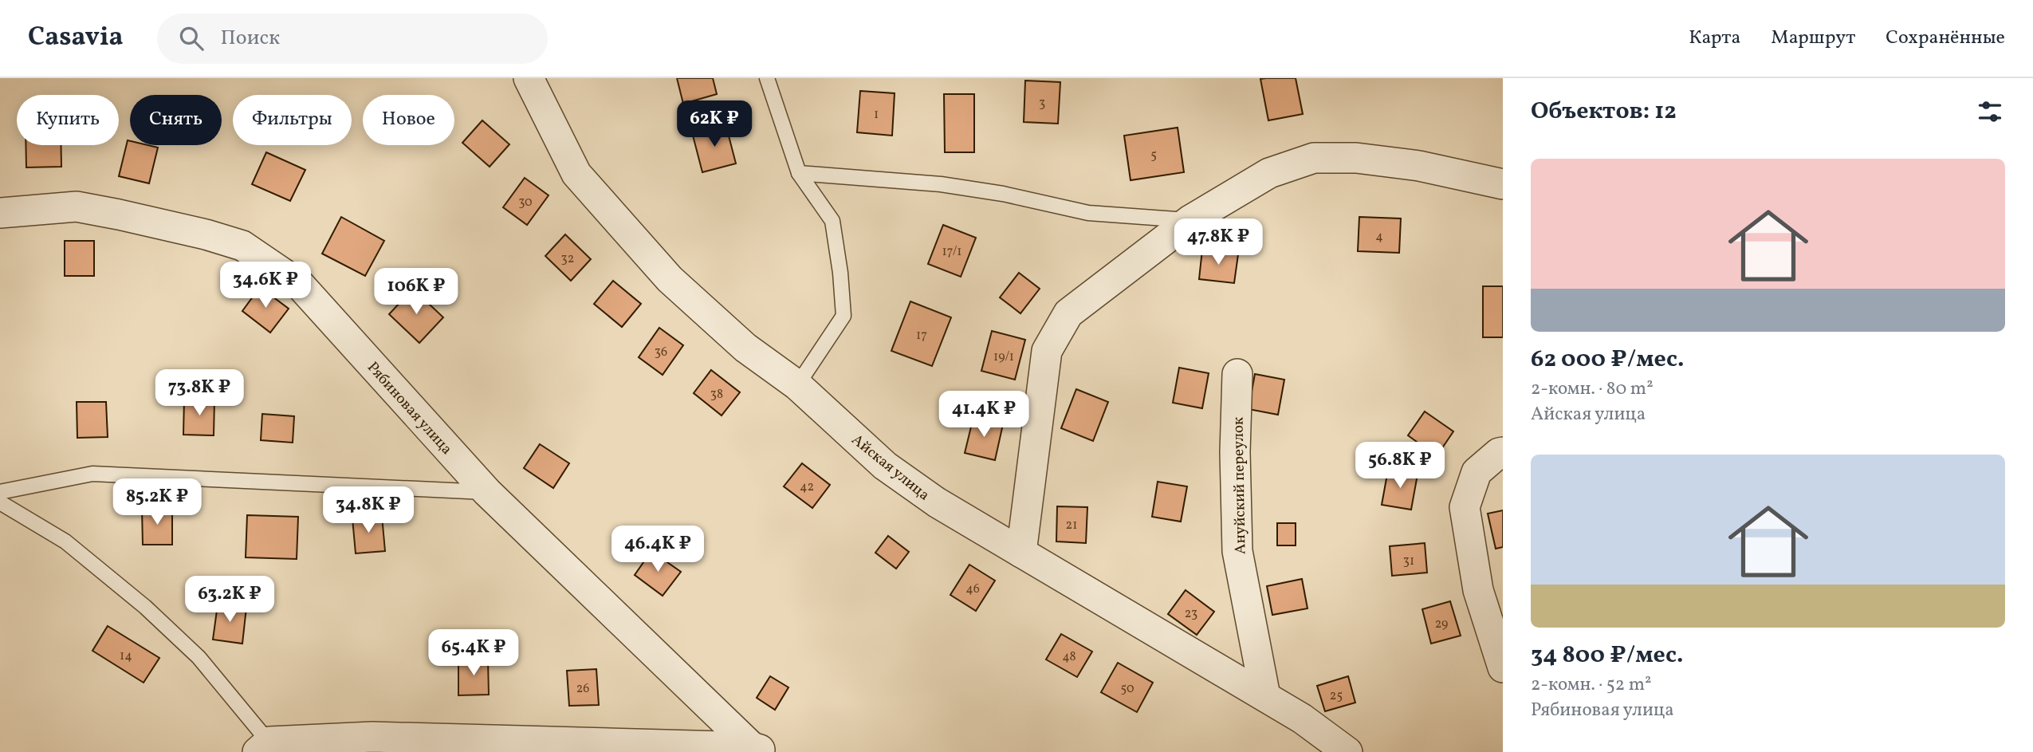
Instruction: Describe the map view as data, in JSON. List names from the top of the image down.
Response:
{
  "streets": {
    "street": ["Рябиновая улица", "Айская улица", "Ануйский переулок"]
  },
  "crossings": [
    ["Айская улица", "Ануйский переулок"]
  ],
  "house_numbers": [
    "3",
    "1",
    "5",
    "30",
    "4",
    "17/1",
    "32",
    "17",
    "36",
    "19/1",
    "38",
    "42",
    "21",
    "31",
    "46",
    "23",
    "29",
    "14",
    "48",
    "26",
    "50",
    "25"
  ],
  "page": {
    "header": "Casavia",
    "search": "Поиск",
    "nav": ["Карта", "Маршрут", "Сохранённые"],
    "heading": "Объектов: 12",
    "chip": [
      "Купить",
      "Снять",
      "Фильтры",
      "Новое"
    ],
    "price": [
      "62K ₽",
      "47.8K ₽",
      "34.6K ₽",
      "106K ₽",
      "73.8K ₽",
      "41.4K ₽",
      "56.8K ₽",
      "85.2K ₽",
      "34.8K ₽",
      "46.4K ₽",
      "63.2K ₽",
      "65.4K ₽"
    ],
    "list": [
      {
        "name": "62 000 ₽/мес.",
        "note": "2-комн. · 80 m² · Айская улица"
      },
      {
        "name": "34 800 ₽/мес.",
        "note": "2-комн. · 52 m² · Рябиновая улица"
      }
    ]
  }
}
